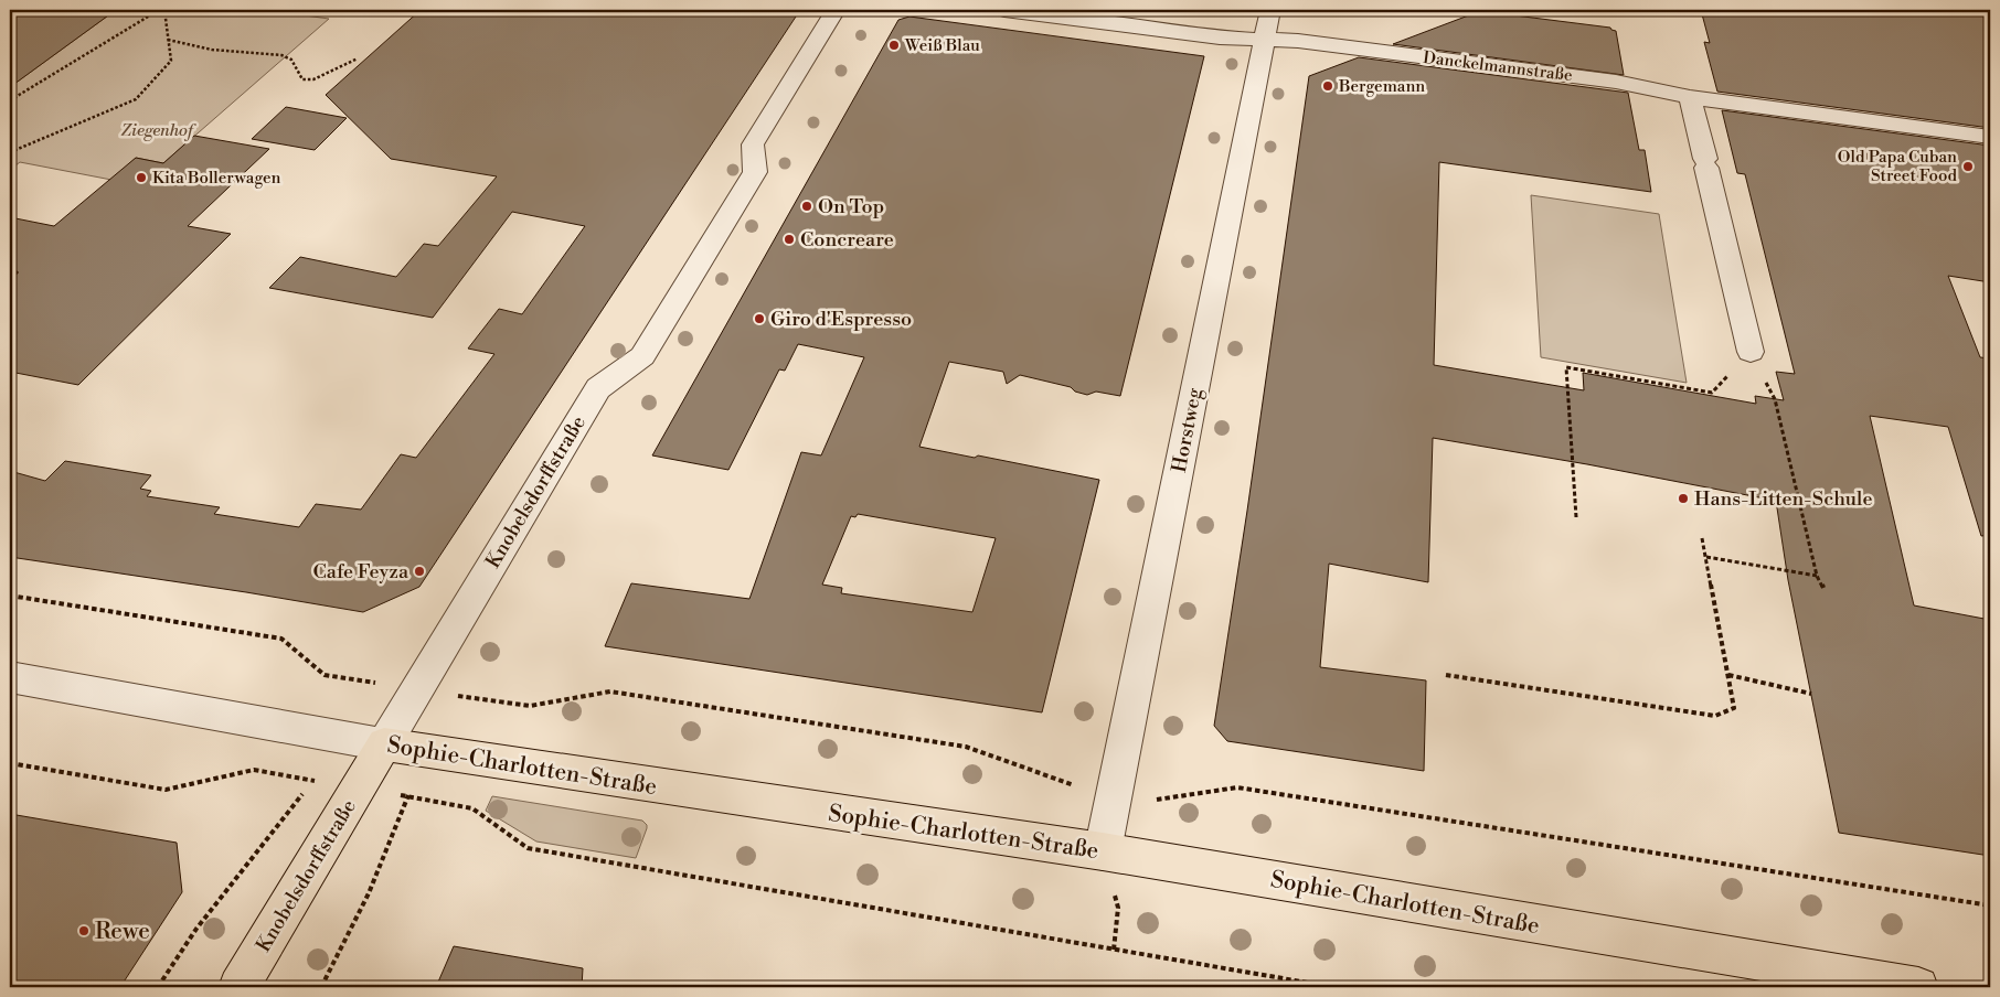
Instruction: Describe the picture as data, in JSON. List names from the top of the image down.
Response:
{
  "streets": {
    "main road": ["Knobelsdorffstraße", "Sophie-Charlotten-Straße"],
    "street": ["Danckelmannstraße", "Horstweg"]
  },
  "crossings": [
    ["Danckelmannstraße", "Horstweg"],
    ["Horstweg", "Sophie-Charlotten-Straße"],
    ["Knobelsdorffstraße", "Sophie-Charlotten-Straße"]
  ],
  "parks": ["Ziegenhof"],
  "places": [
    "Weiß Blau",
    "Bergemann",
    "Old Papa Cuban Street Food",
    "Kita Bollerwagen",
    "On Top",
    "Concreare",
    "Giro d'Espresso",
    "Hans-Litten-Schule",
    "Cafe Feyza",
    "Rewe"
  ]
}
